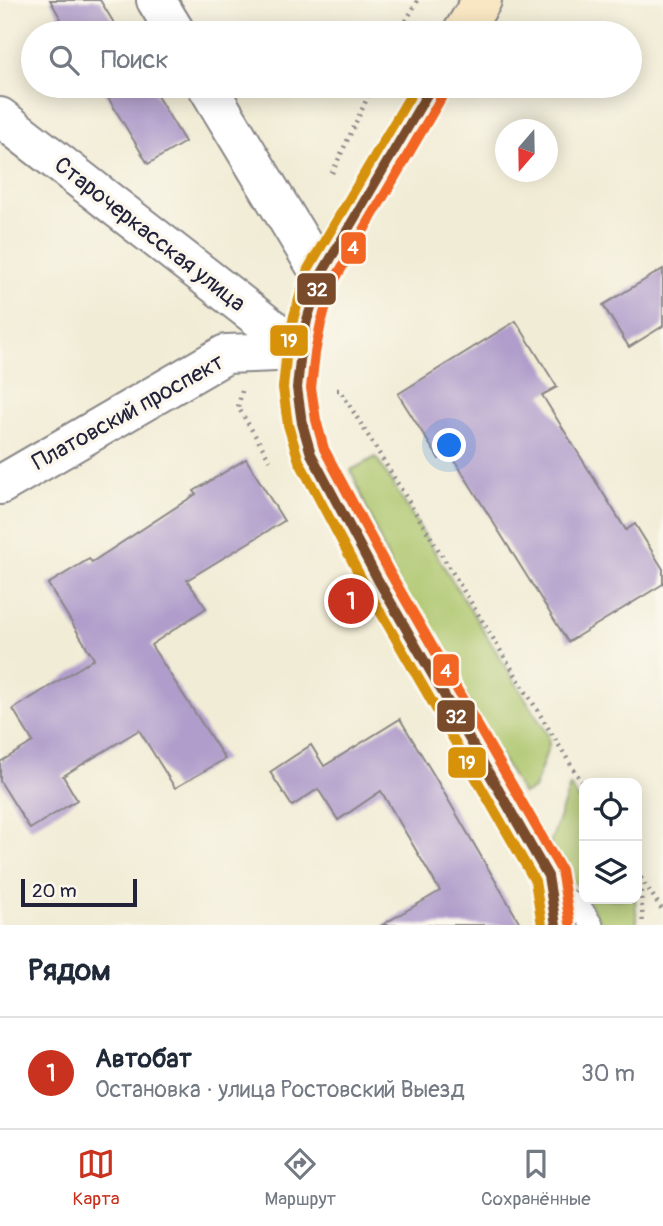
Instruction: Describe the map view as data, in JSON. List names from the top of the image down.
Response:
{
  "streets": {
    "street": ["Старочеркасская улица", "Платовский проспект"]
  },
  "crossings": [
    ["Старочеркасская улица", "Платовский проспект"]
  ],
  "lines": ["transit line 32", "transit line 19", "transit line 4"],
  "scale_bar": "20 m",
  "north": "bottom",
  "page": {
    "search": "Поиск",
    "pins": "1",
    "scale": "20 m",
    "heading": "Рядом",
    "list": [
      {
        "mark": "1",
        "name": "Автобат",
        "note": "Остановка · улица Ростовский Выезд",
        "value": "30 m"
      }
    ],
    "nav": ["Карта", "Маршрут", "Сохранённые"]
  }
}
